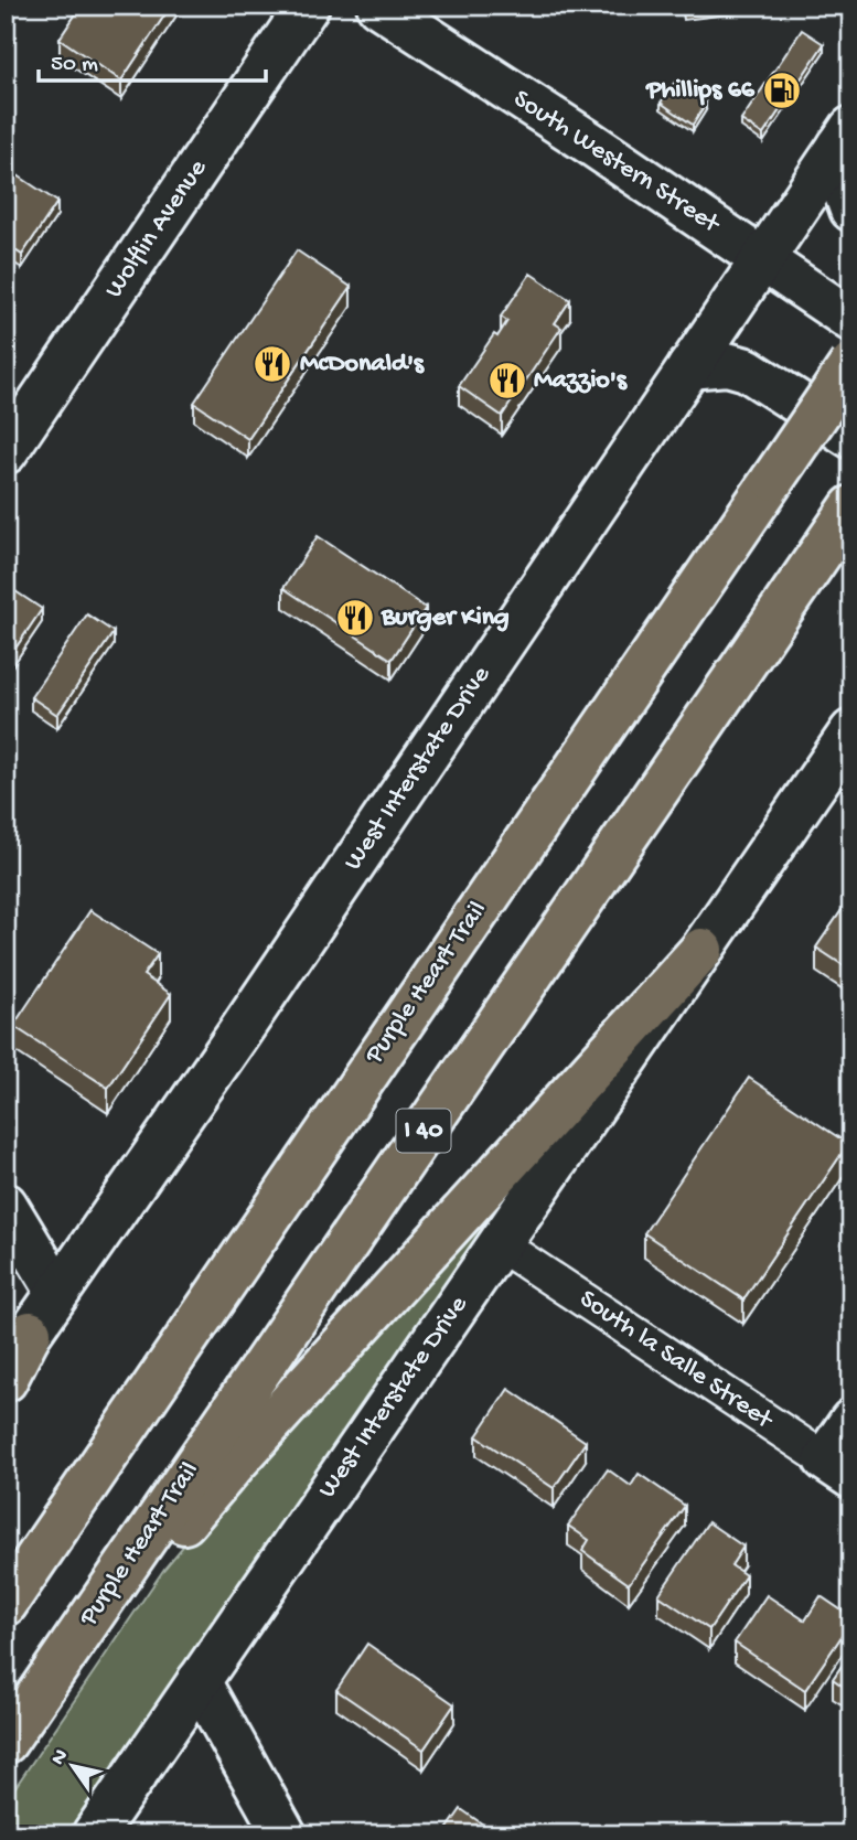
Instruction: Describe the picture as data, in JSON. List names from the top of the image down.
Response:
{
  "streets": {
    "highway": ["Purple Heart Trail", "I 40"],
    "main road": ["South Western Street", "Wolflin Avenue", "West Interstate Drive"],
    "street": ["South la Salle Street"]
  },
  "crossings": [
    ["South Western Street", "West Interstate Drive"],
    ["West Interstate Drive", "South la Salle Street"]
  ],
  "places": {
    "fuel station": ["Phillips 66"],
    "restaurant": ["McDonald's", "Mazzio's", "Burger King"]
  },
  "scale_bar": "50 m",
  "north": "top left"
}
